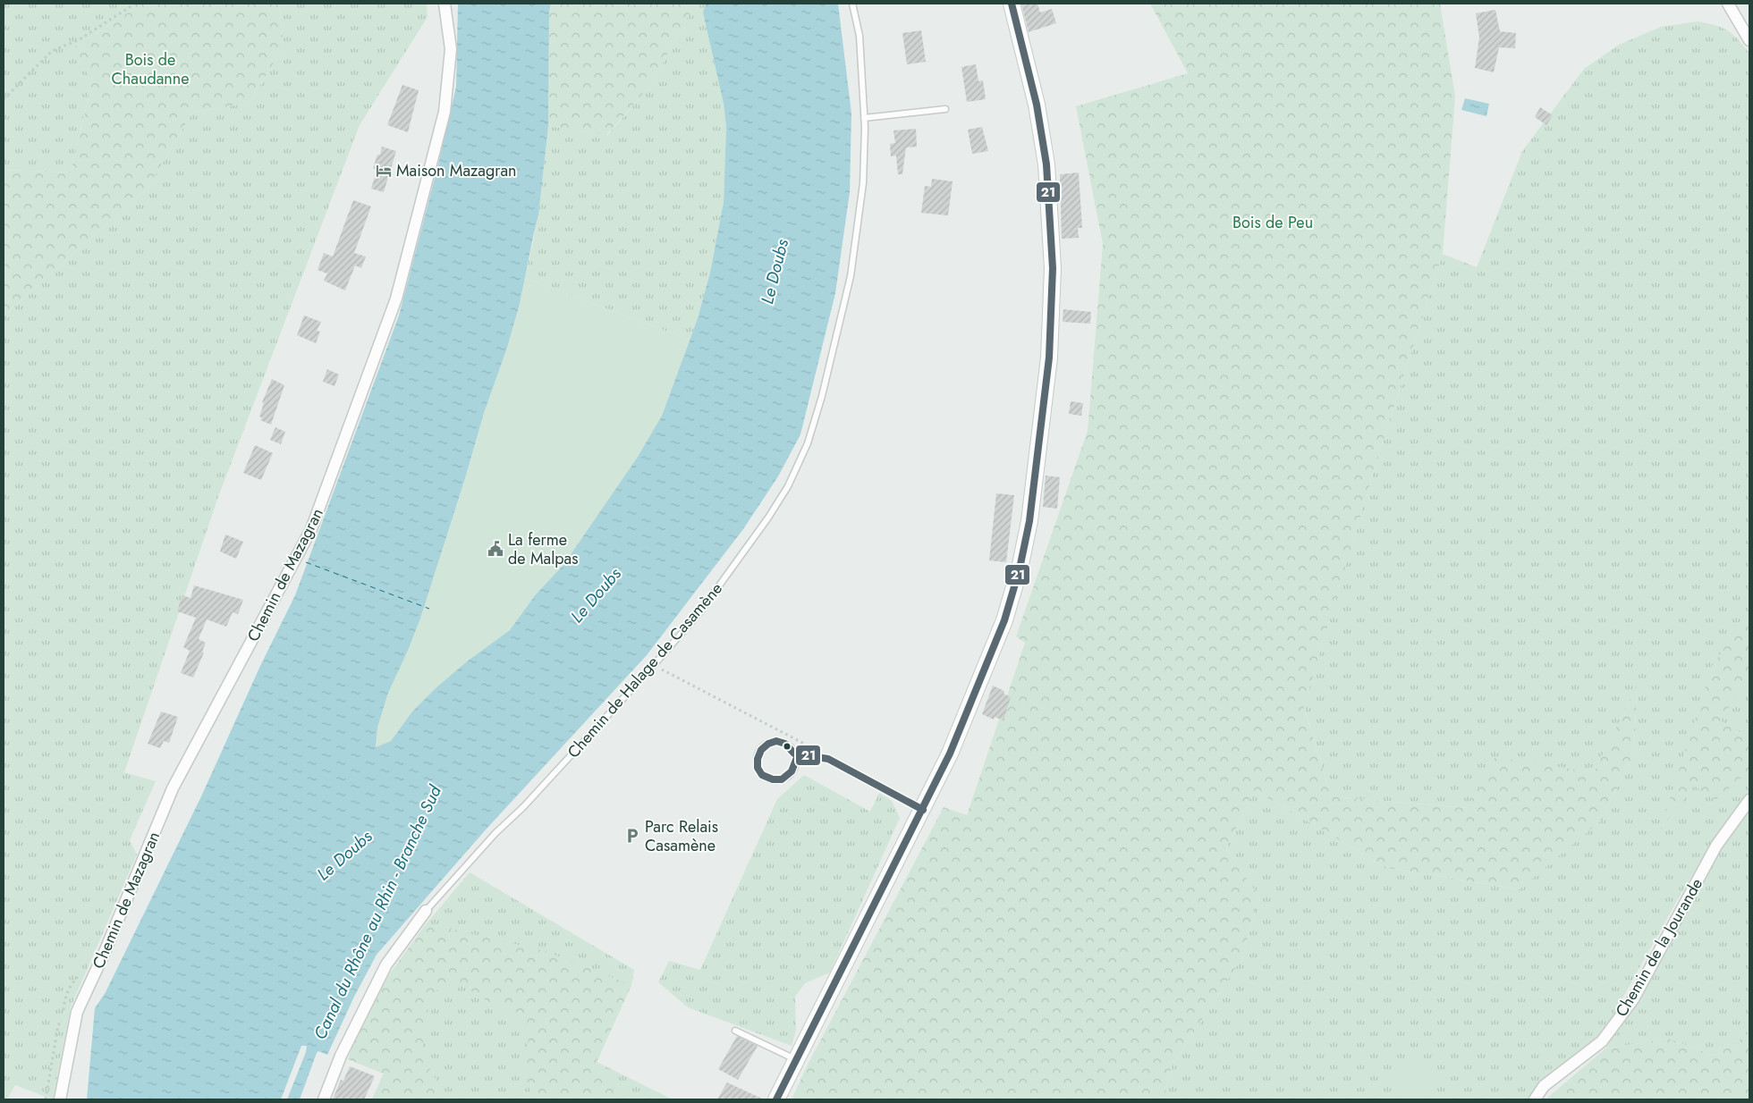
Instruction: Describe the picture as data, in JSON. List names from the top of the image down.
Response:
{
  "streets": {
    "street": ["Chemin de Mazagran", "Chemin de Halage de Casamène", "Chemin de la Jourande"]
  },
  "water": ["Le Doubs", "Canal du Rhône au Rhin - Branche Sud"],
  "parks": ["Bois de Chaudanne", "Bois de Peu"],
  "places": {
    "hotel": ["Maison Mazagran"],
    "public building": ["La ferme de Malpas"],
    "parking": ["Parc Relais Casamène"]
  },
  "lines": ["transit line 21"]
}
